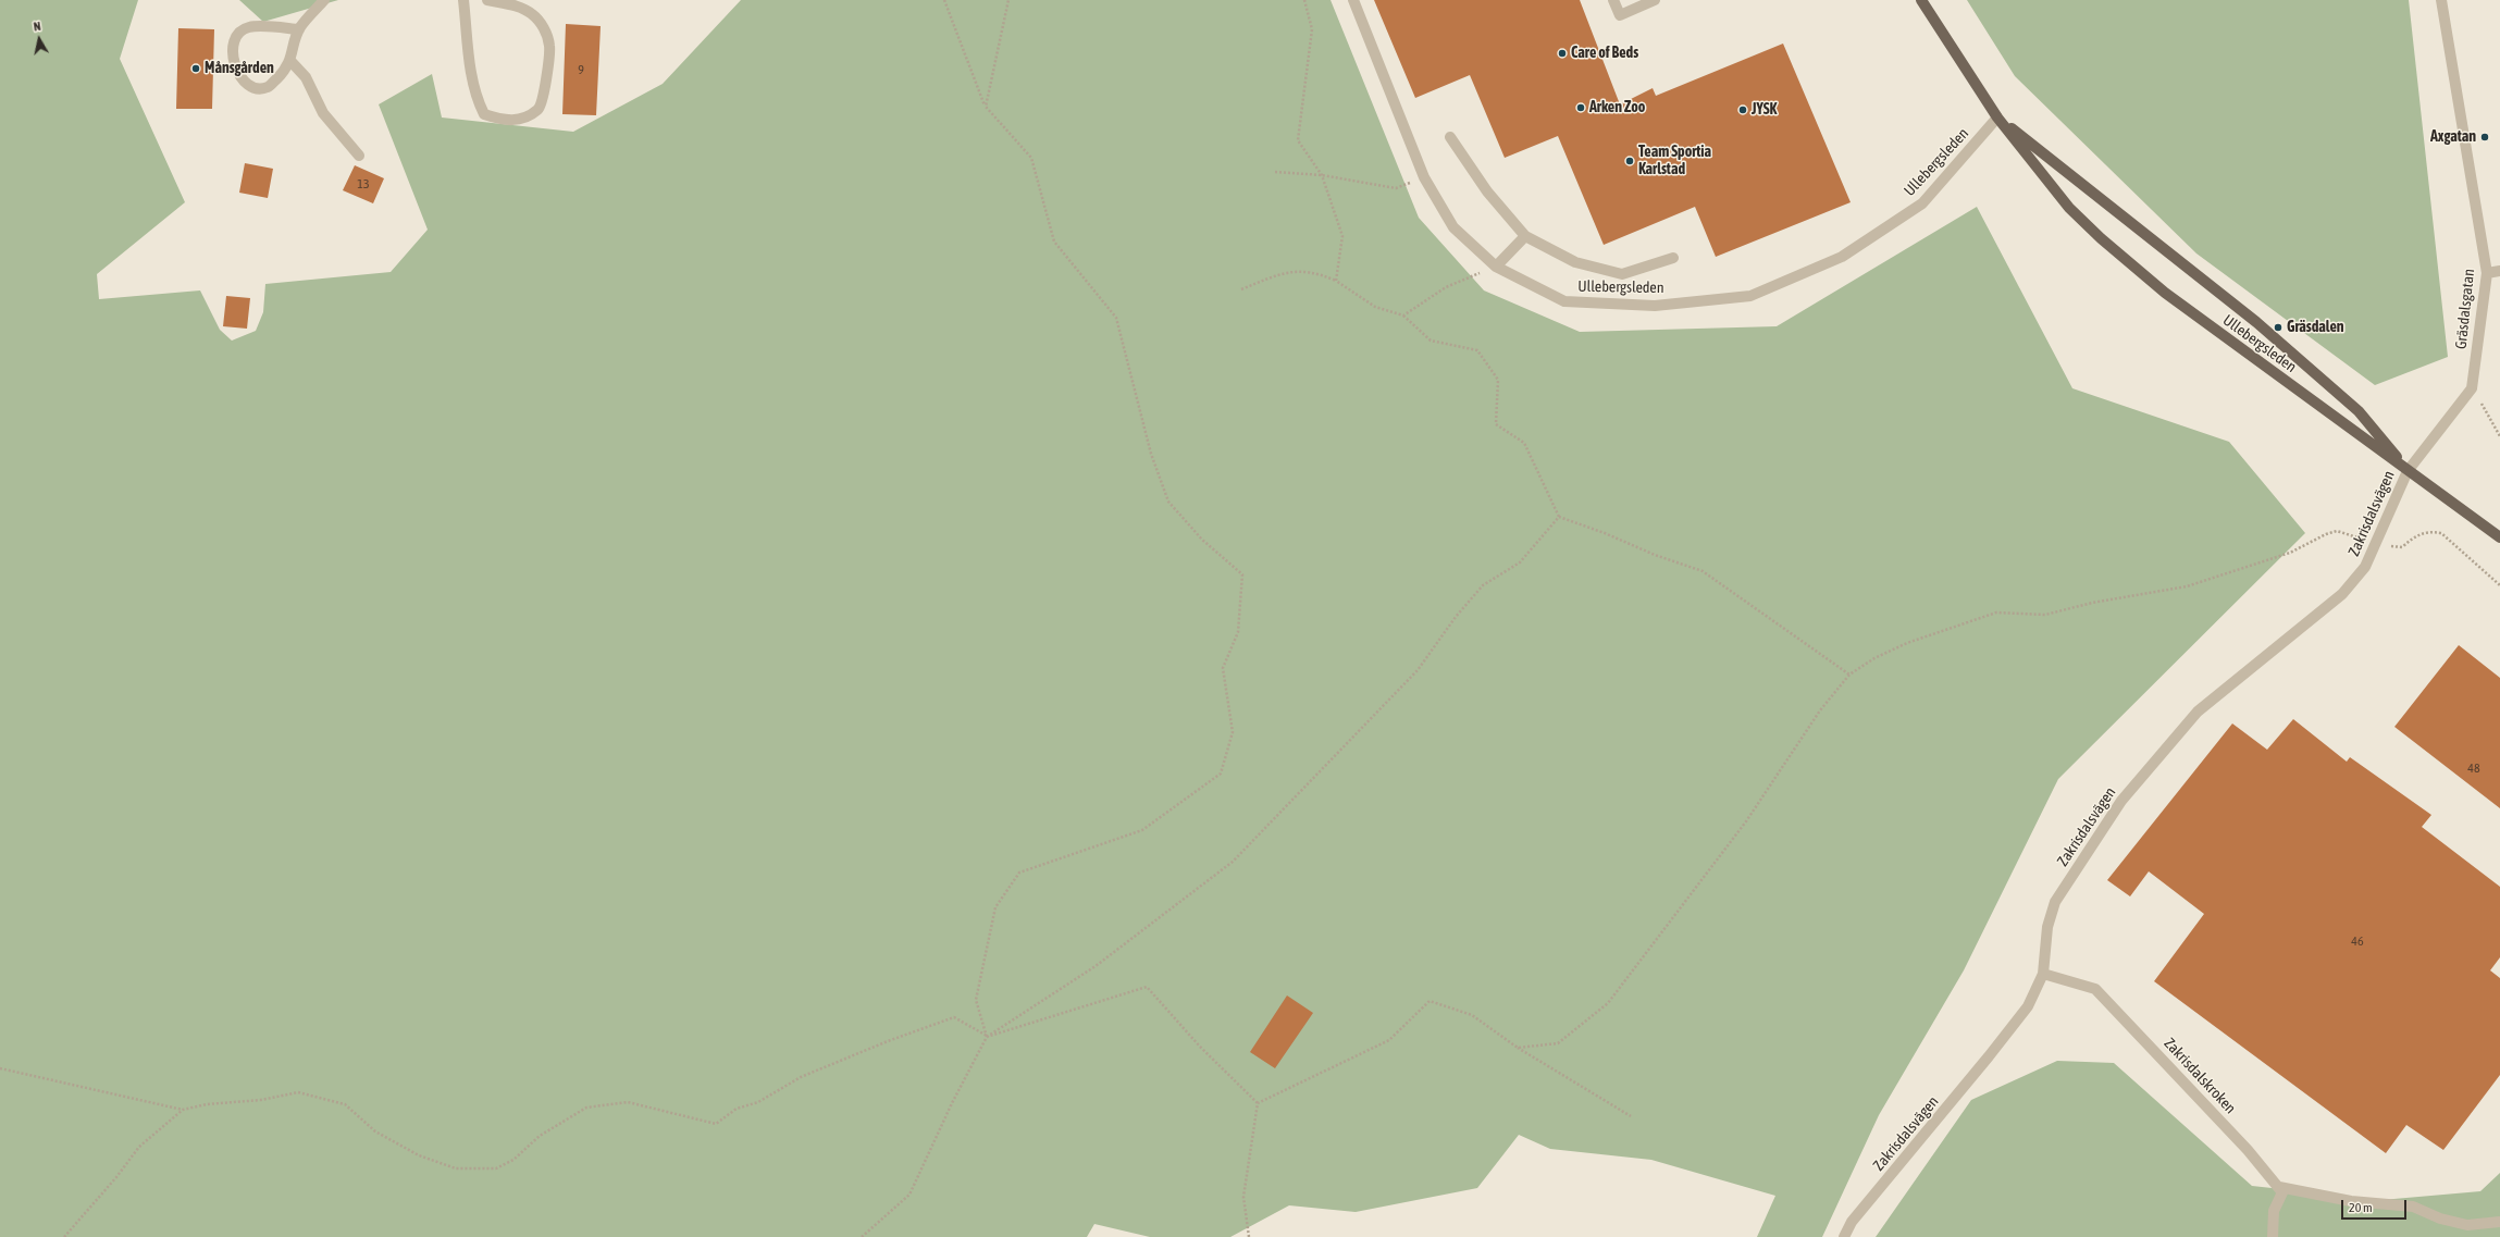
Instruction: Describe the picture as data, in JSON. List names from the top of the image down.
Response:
{
  "streets": {
    "main road": ["Ullebergsleden"],
    "street": ["Gräsdalsgatan", "Zakrisdalsvägen", "Zakrisdalskroken"]
  },
  "crossings": [
    ["Ullebergsleden", "Zakrisdalsvägen"],
    ["Zakrisdalsvägen", "Zakrisdalskroken"]
  ],
  "places": [
    "Care of Beds",
    "Månsgården",
    "Arken Zoo",
    "JYSK",
    "Axgatan",
    "Team Sportia Karlstad",
    "Gräsdalen"
  ],
  "house_numbers": [
    "9",
    "13",
    "48",
    "46"
  ],
  "scale_bar": "20 m",
  "north": "top"
}
